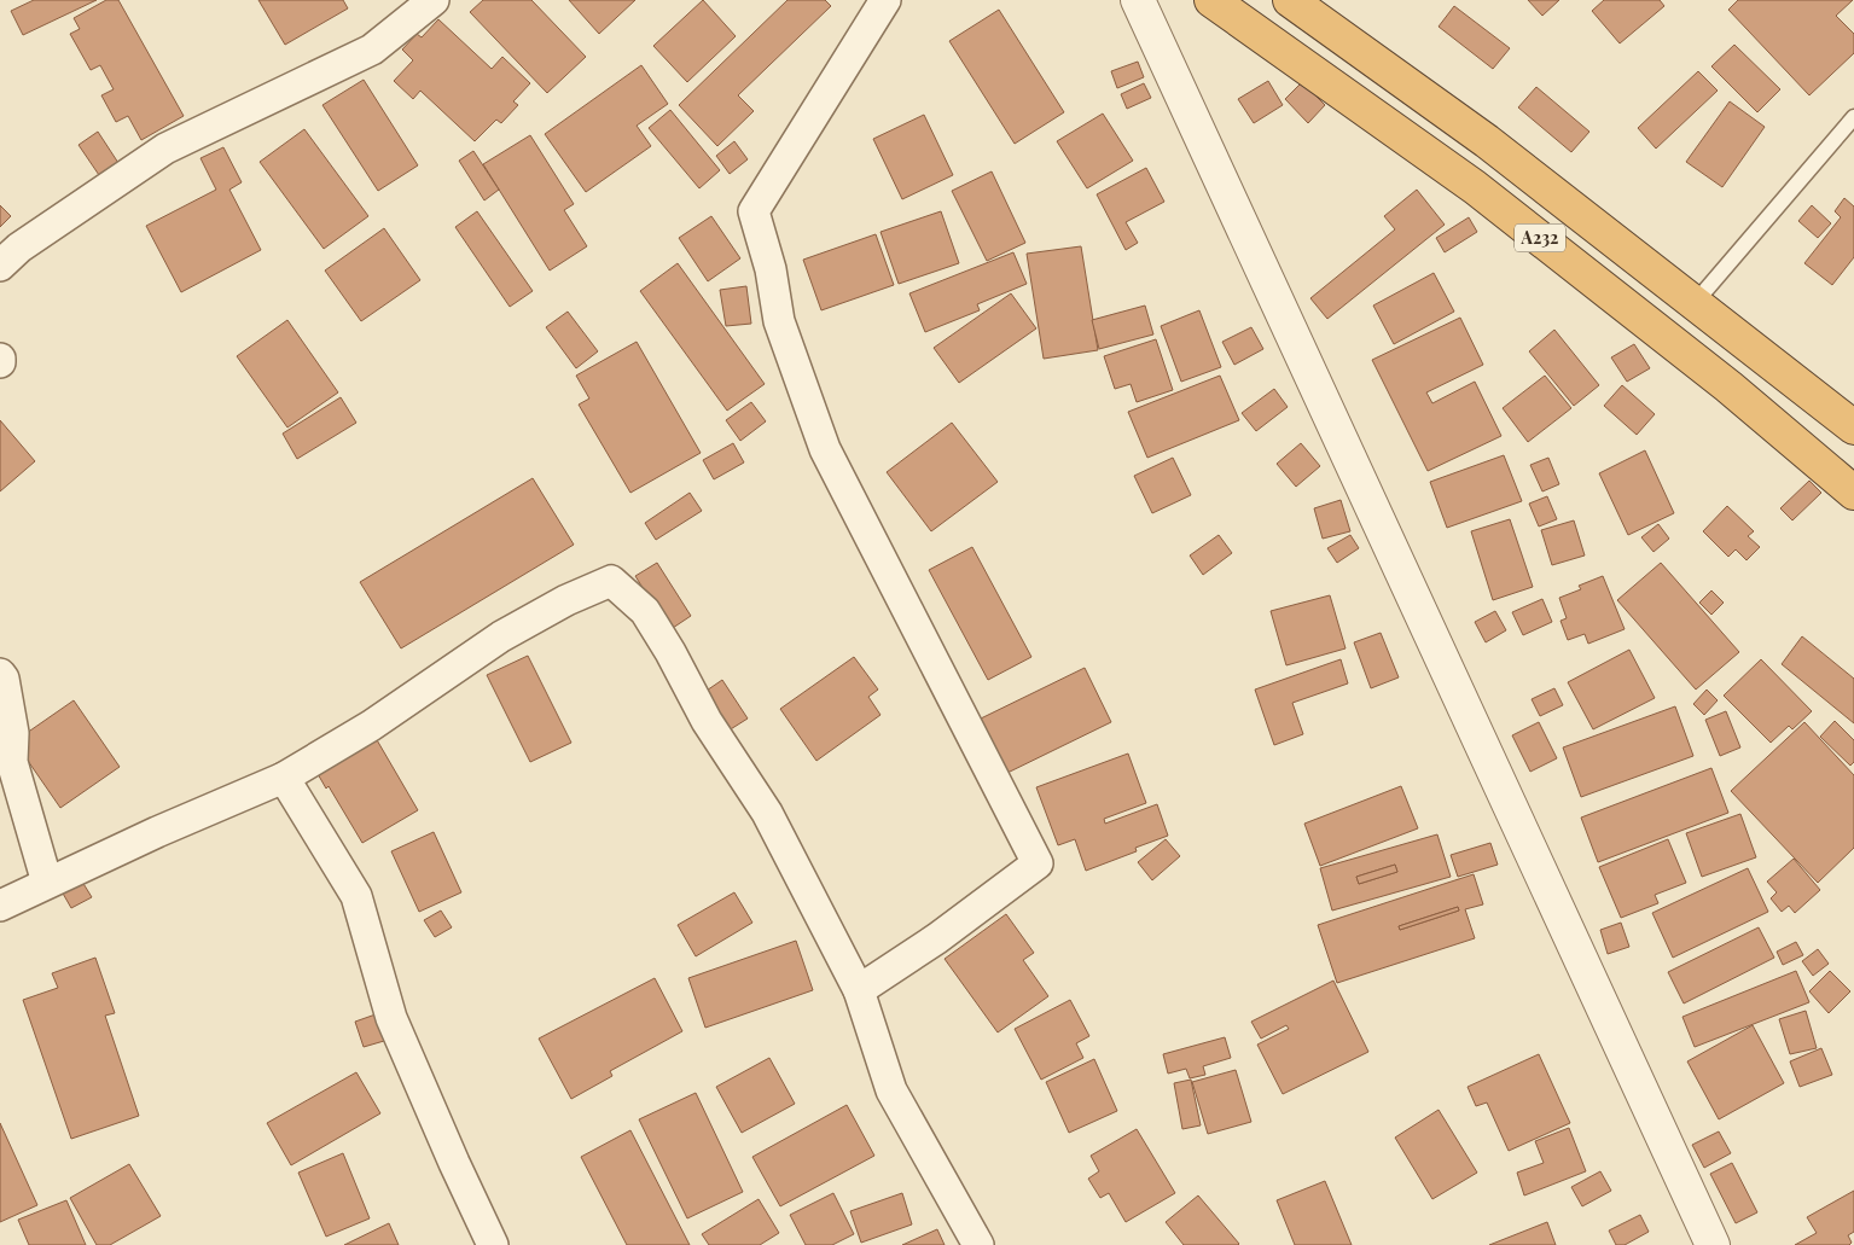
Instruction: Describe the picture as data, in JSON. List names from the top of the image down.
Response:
{
  "streets": {
    "highway": ["A232"]
  }
}
